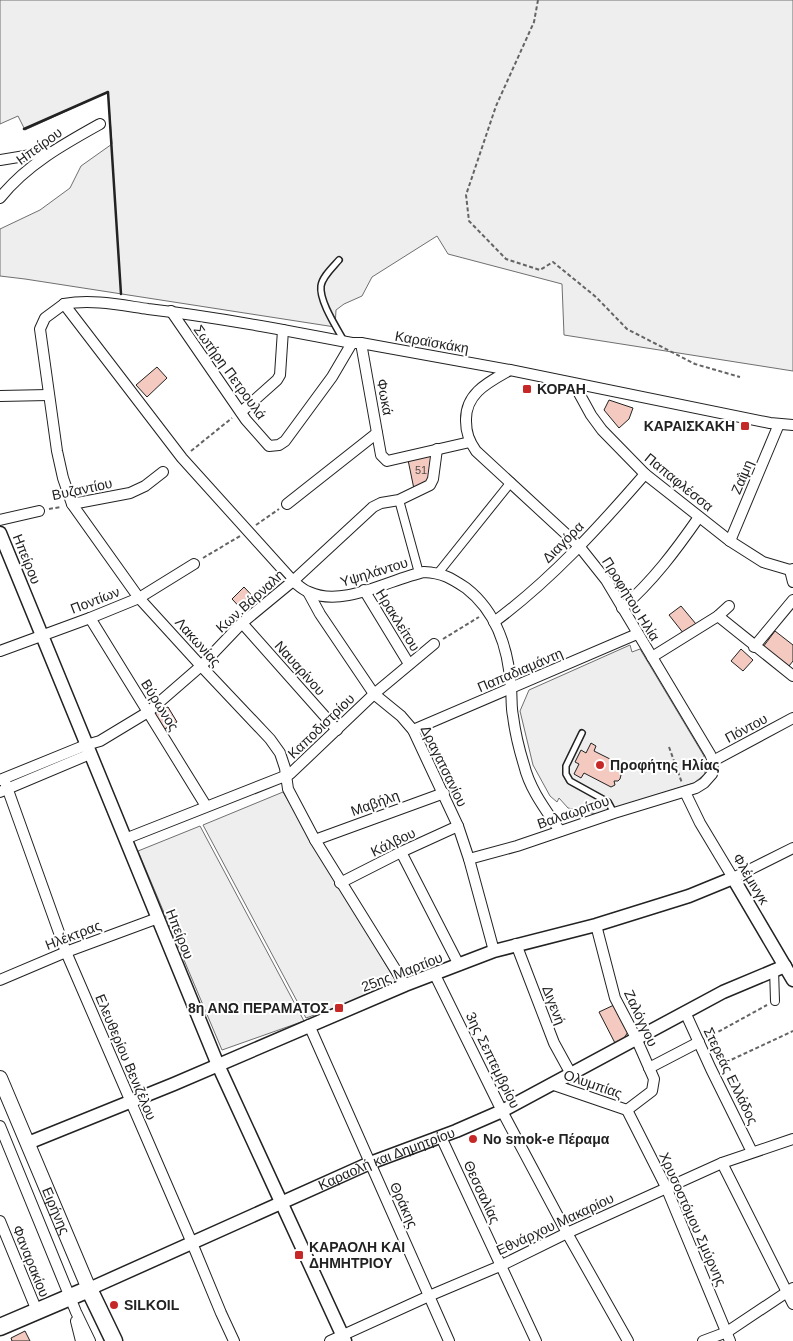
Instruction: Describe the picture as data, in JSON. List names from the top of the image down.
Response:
{
  "streets": {
    "main road": ["Καραολή και Δημητρίου", "Ειρήνης"],
    "street": [
      "Ηπείρου",
      "Καραϊσκάκη",
      "Σωτήρη Πετρουλά",
      "Φωκά",
      "Ζαΐμη",
      "Παπαφλέσσα",
      "Βυζαντίου",
      "Διαγόρα",
      "Υψηλάντου",
      "Προφήτου Ηλία",
      "Ποντίων",
      "Κων.Βάρναλη",
      "Ηρακλείτου",
      "Λακωνίας",
      "Ναυαρίνου",
      "Παπαδιαμάντη",
      "Βύρωνος",
      "Καποδιστρίου",
      "Πόντου",
      "Δραγατσανίου",
      "Μαβήλη",
      "Βαλαωρίτου",
      "Κάλβου",
      "Φλέμινγκ",
      "Ηλέκτρας",
      "25ης Μαρτίου",
      "Διγενή",
      "Ζαλόγγου",
      "Ελευθερίου Βενιζέλου",
      "3ης Σεπτεμβρίου",
      "Στερεάς Ελλάδος",
      "Ολυμπίας",
      "Θεσσαλίας",
      "Θράκης",
      "Χρυσοστόμου Σμύρνης",
      "Εθνάρχου Μακαρίου",
      "Φαναρακίου"
    ]
  },
  "crossings": [
    ["Ηπείρου", "Ποντίων"],
    ["Ηπείρου", "Κων.Βάρναλη"],
    ["Ηπείρου", "Καποδιστρίου"],
    ["Ηπείρου", "Ηλέκτρας"],
    ["Ηπείρου", "25ης Μαρτίου"],
    ["Ηπείρου", "Καραολή και Δημητρίου"],
    ["Ηπείρου", "Εθνάρχου Μακαρίου"],
    ["Καραϊσκάκη", "Σωτήρη Πετρουλά"],
    ["Καραϊσκάκη", "Φωκά"],
    ["Καραϊσκάκη", "Ζαΐμη"],
    ["Καραϊσκάκη", "Παπαφλέσσα"],
    ["Καραϊσκάκη", "Υψηλάντου"],
    ["Καραϊσκάκη", "Λακωνίας"],
    ["Σωτήρη Πετρουλά", "Φωκά"],
    ["Φωκά", "Κων.Βάρναλη"],
    ["Ζαΐμη", "Παπαφλέσσα"],
    ["Παπαφλέσσα", "Διαγόρα"],
    ["Βυζαντίου", "Λακωνίας"],
    ["Διαγόρα", "Προφήτου Ηλία"],
    ["Υψηλάντου", "Κων.Βάρναλη"],
    ["Υψηλάντου", "Ηρακλείτου"],
    ["Υψηλάντου", "Λακωνίας"],
    ["Υψηλάντου", "Δραγατσανίου"],
    ["Προφήτου Ηλία", "Παπαδιαμάντη"],
    ["Προφήτου Ηλία", "Πόντου"],
    ["Ποντίων", "Λακωνίας"],
    ["Ποντίων", "Βύρωνος"],
    ["Κων.Βάρναλη", "Λακωνίας"],
    ["Κων.Βάρναλη", "Ναυαρίνου"],
    ["Κων.Βάρναλη", "Βύρωνος"],
    ["Κων.Βάρναλη", "Ελευθερίου Βενιζέλου"],
    ["Ηρακλείτου", "Καποδιστρίου"],
    ["Λακωνίας", "Καποδιστρίου"],
    ["Λακωνίας", "Μαβήλη"],
    ["Λακωνίας", "Κάλβου"],
    ["Λακωνίας", "25ης Μαρτίου"],
    ["Ναυαρίνου", "Καποδιστρίου"],
    ["Παπαδιαμάντη", "Δραγατσανίου"],
    ["Βύρωνος", "Καποδιστρίου"],
    ["Καποδιστρίου", "Δραγατσανίου"],
    ["Δραγατσανίου", "Μαβήλη"],
    ["Δραγατσανίου", "Βαλαωρίτου"],
    ["Δραγατσανίου", "Κάλβου"],
    ["Δραγατσανίου", "25ης Μαρτίου"],
    ["Βαλαωρίτου", "Φλέμινγκ"],
    ["Φλέμινγκ", "25ης Μαρτίου"],
    ["Φλέμινγκ", "Καραολή και Δημητρίου"],
    ["Ηλέκτρας", "Ελευθερίου Βενιζέλου"],
    ["25ης Μαρτίου", "Διγενή"],
    ["25ης Μαρτίου", "Ζαλόγγου"],
    ["25ης Μαρτίου", "Ελευθερίου Βενιζέλου"],
    ["25ης Μαρτίου", "3ης Σεπτεμβρίου"],
    ["25ης Μαρτίου", "Θράκης"],
    ["25ης Μαρτίου", "Ειρήνης"],
    ["Διγενή", "Καραολή και Δημητρίου"],
    ["Ζαλόγγου", "Ολυμπίας"],
    ["Ζαλόγγου", "Καραολή και Δημητρίου"],
    ["Ζαλόγγου", "Χρυσοστόμου Σμύρνης"],
    ["Ελευθερίου Βενιζέλου", "Καραολή και Δημητρίου"],
    ["3ης Σεπτεμβρίου", "Καραολή και Δημητρίου"],
    ["3ης Σεπτεμβρίου", "Εθνάρχου Μακαρίου"],
    ["Στερεάς Ελλάδος", "Καραολή και Δημητρίου"],
    ["Στερεάς Ελλάδος", "Εθνάρχου Μακαρίου"],
    ["Ολυμπίας", "Καραολή και Δημητρίου"],
    ["Ολυμπίας", "Χρυσοστόμου Σμύρνης"],
    ["Καραολή και Δημητρίου", "Θεσσαλίας"],
    ["Καραολή και Δημητρίου", "Θράκης"],
    ["Καραολή και Δημητρίου", "Ειρήνης"],
    ["Καραολή και Δημητρίου", "Φαναρακίου"],
    ["Θεσσαλίας", "Εθνάρχου Μακαρίου"],
    ["Θράκης", "Εθνάρχου Μακαρίου"],
    ["Χρυσοστόμου Σμύρνης", "Εθνάρχου Μακαρίου"]
  ],
  "places": {
    "transit": [
      "ΚΟΡΑΗ",
      "ΚΑΡΑΙΣΚΑΚΗ",
      "8η ΑΝΩ ΠΕΡΑΜΑΤΟΣ",
      "ΚΑΡΑΟΛΗ ΚΑΙ ΔΗΜΗΤΡΙΟΥ"
    ],
    "other": ["Προφήτης Ηλίας", "No smok-e Πέραμα", "SILKOIL"]
  },
  "house_numbers": ["51"]
}
